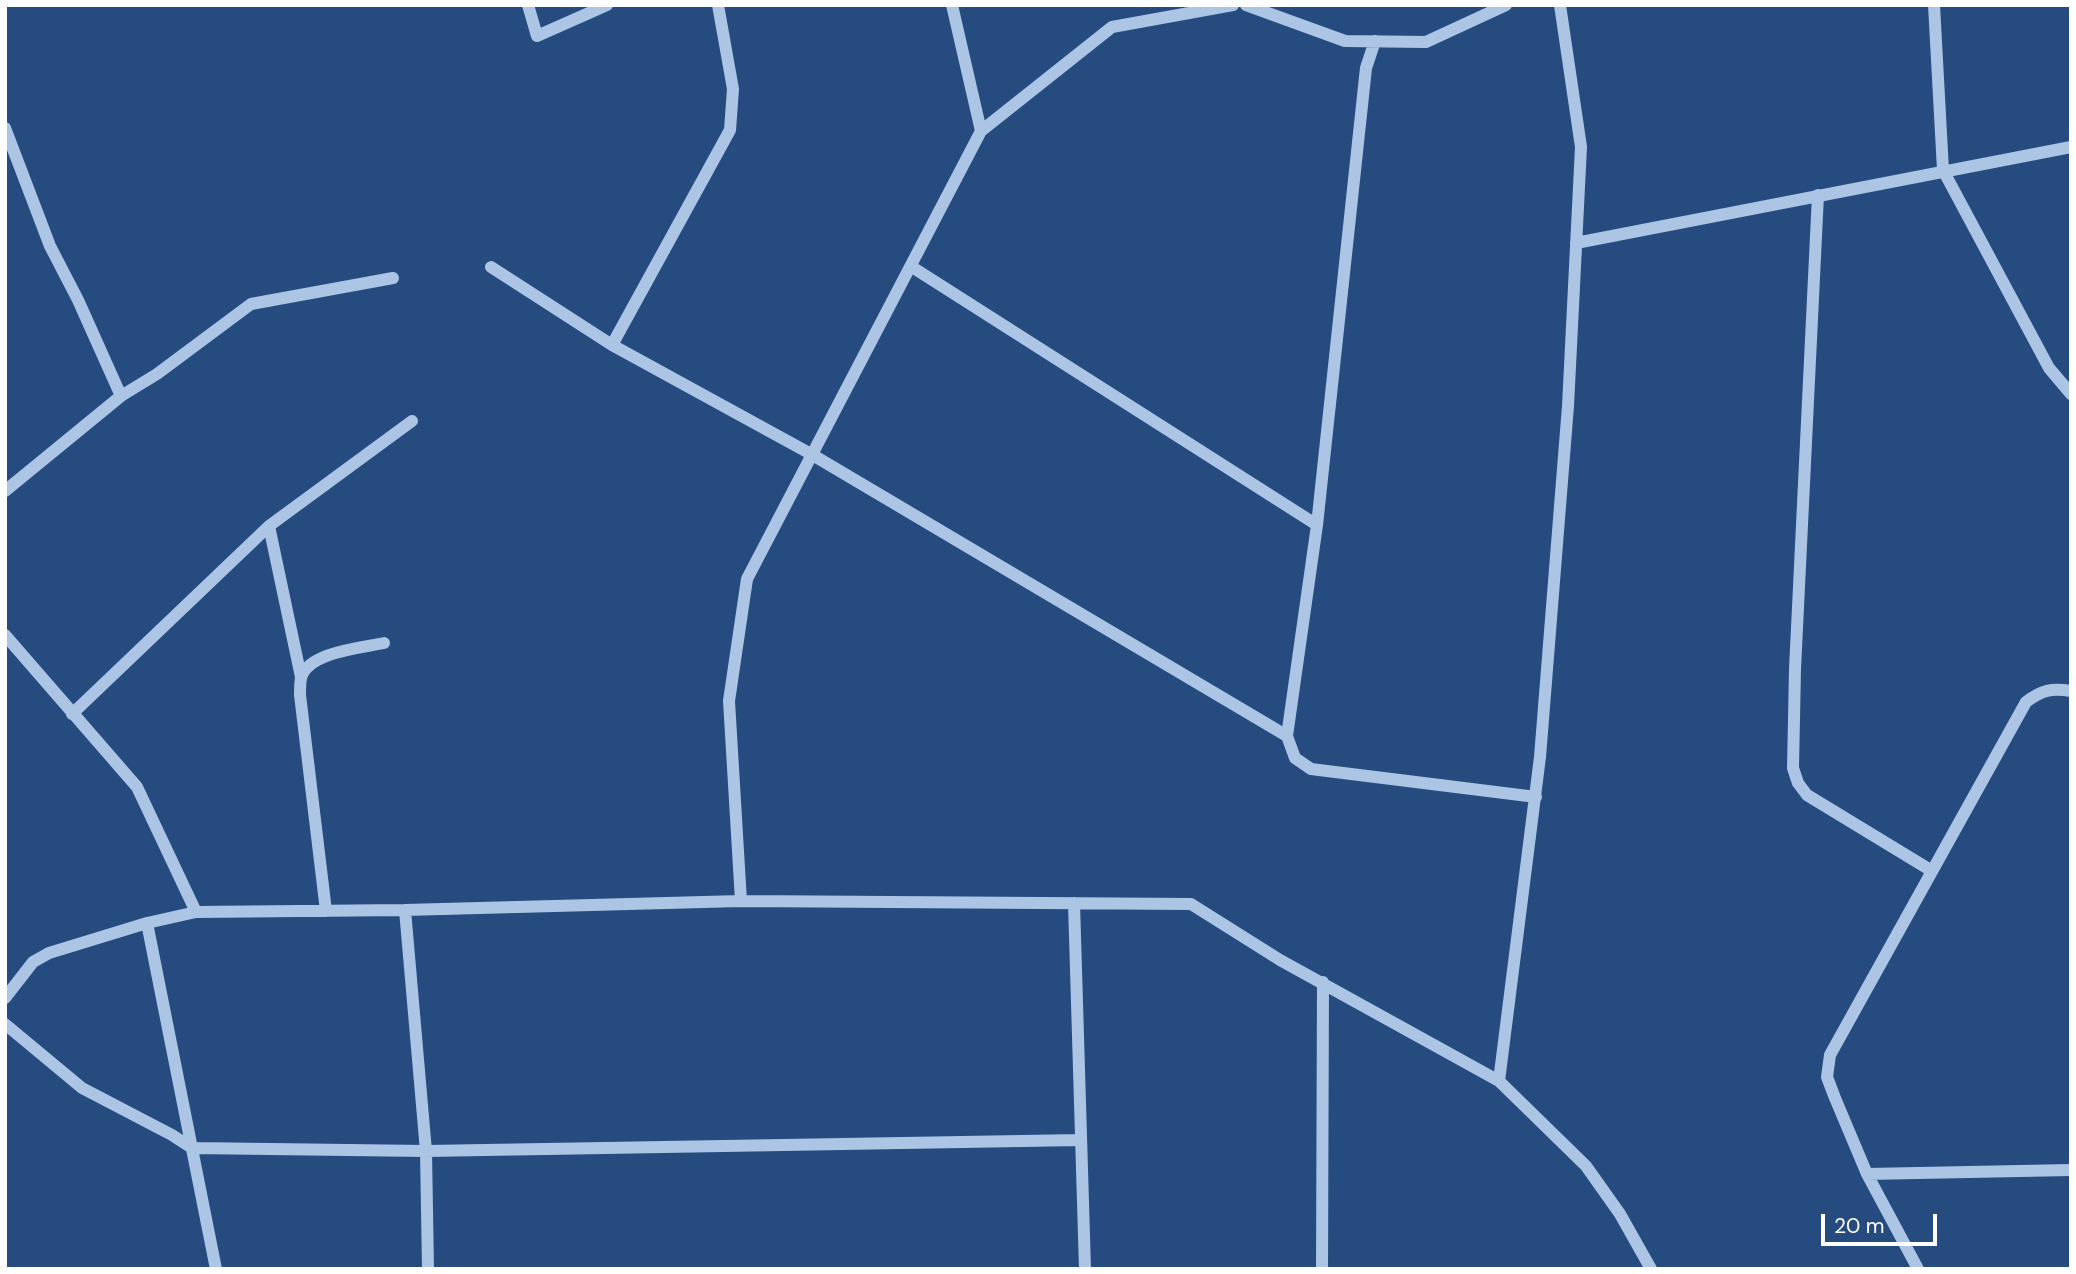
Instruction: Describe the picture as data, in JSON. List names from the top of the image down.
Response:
{
  "scale_bar": "20 m"
}
